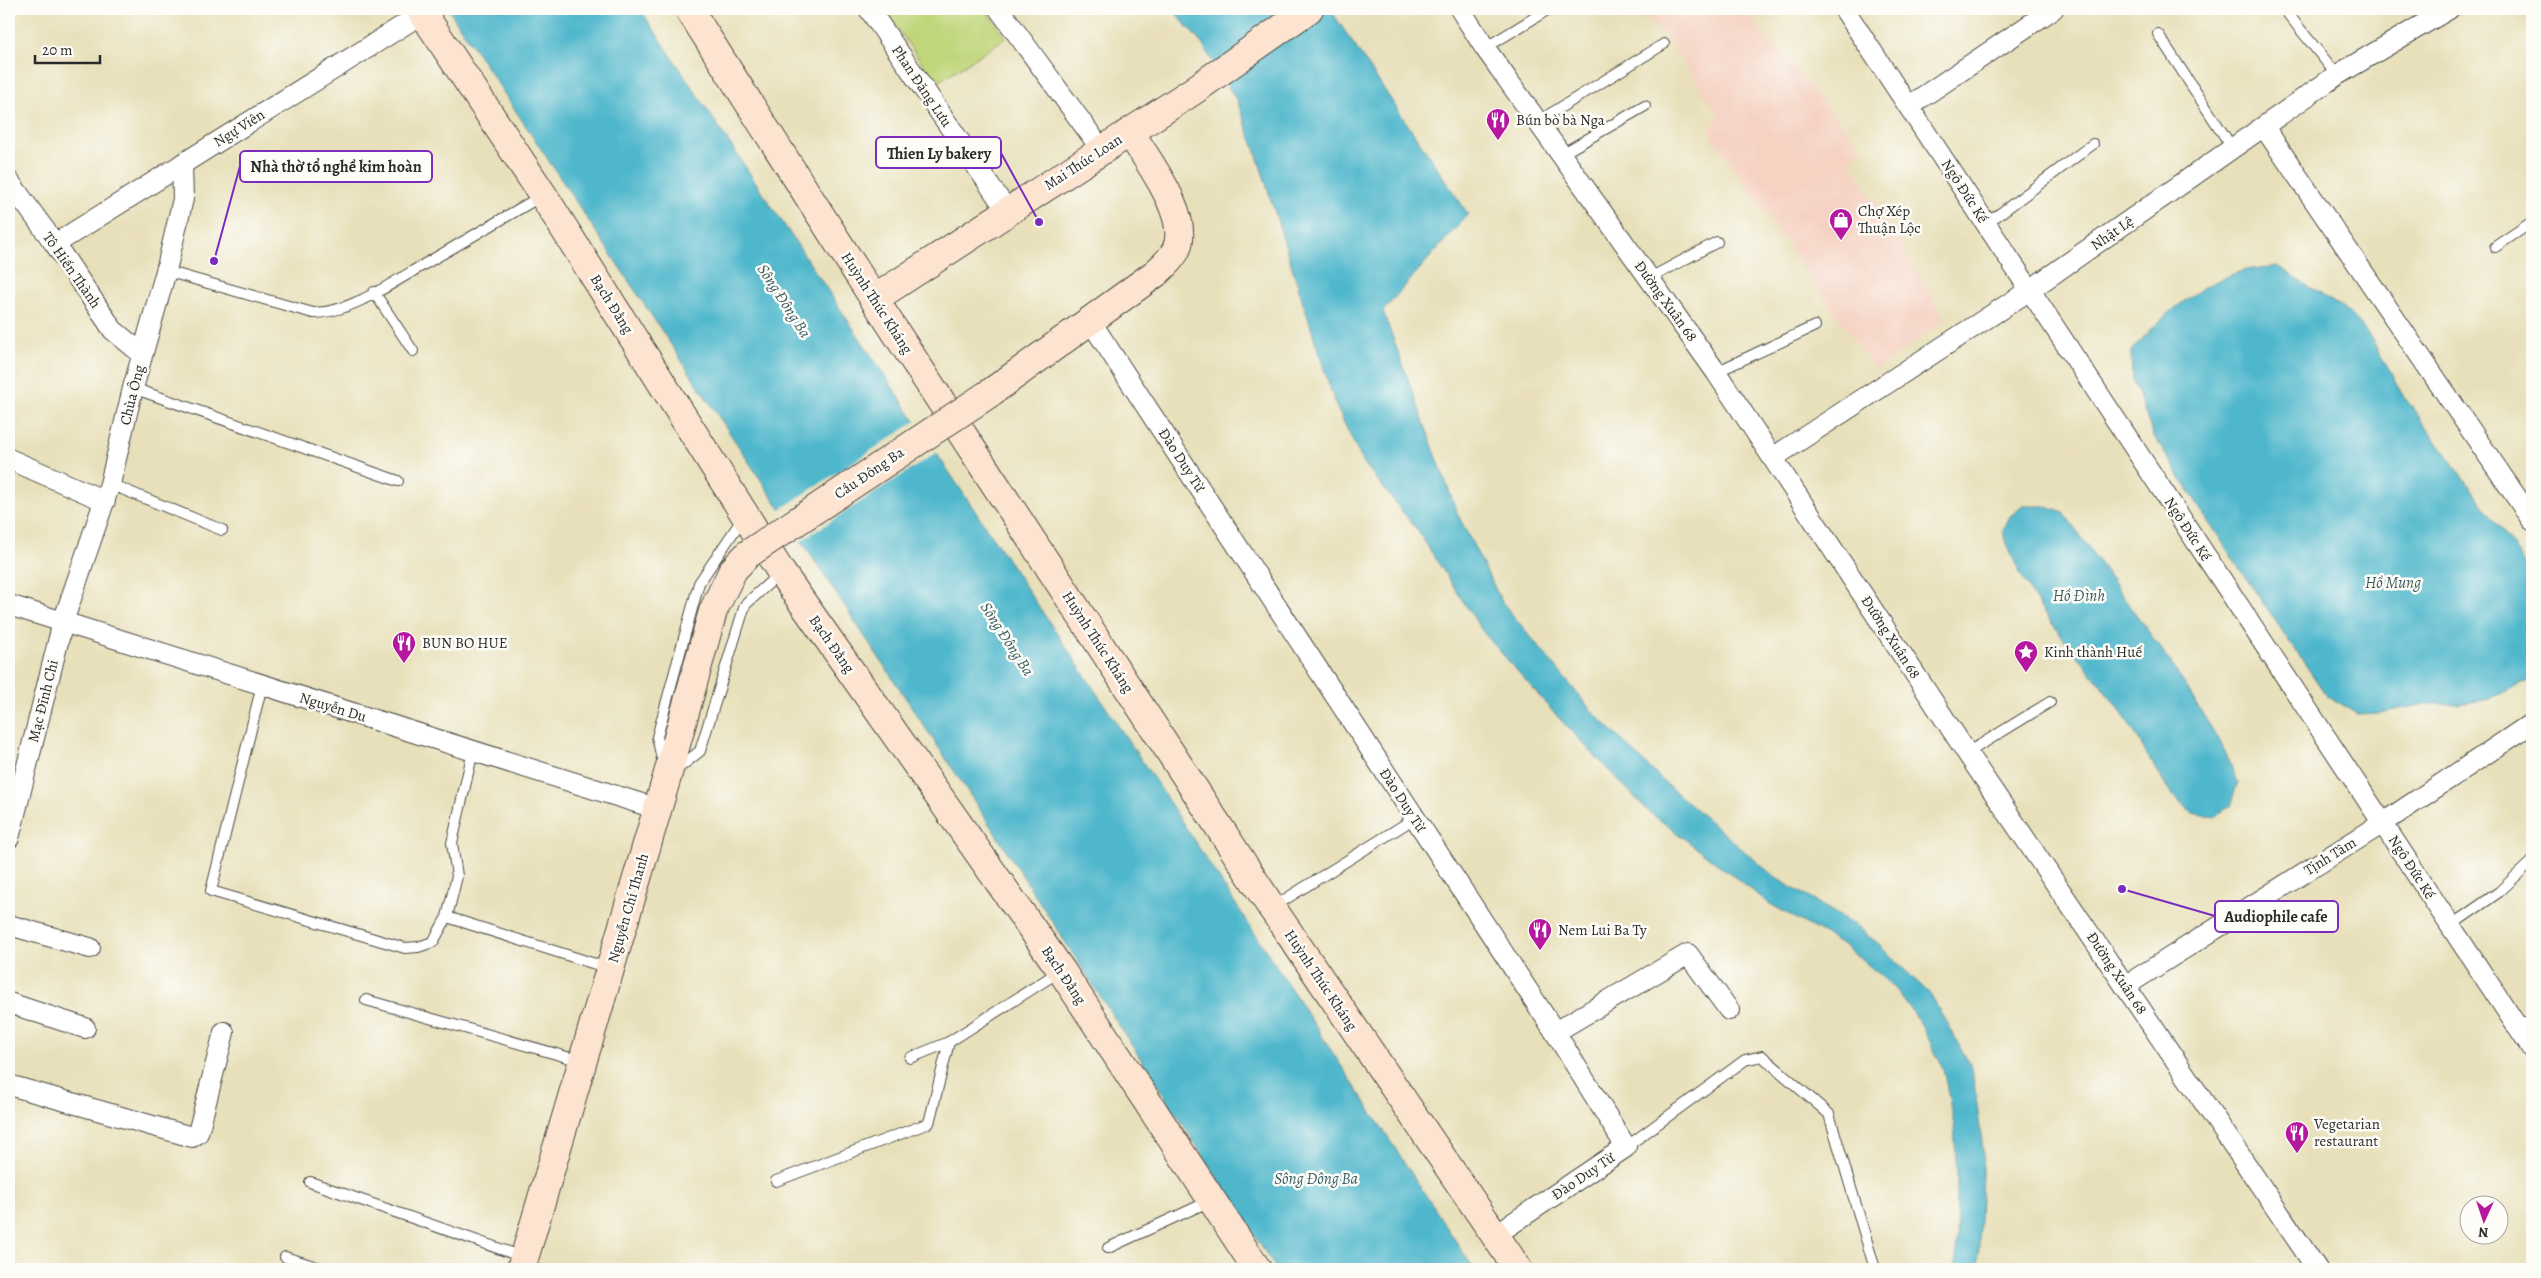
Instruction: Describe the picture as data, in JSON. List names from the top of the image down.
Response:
{
  "streets": {
    "street": [
      "Phan Đăng Lưu",
      "Ngự Viên",
      "Mai Thúc Loan",
      "Ngô Đức Kế",
      "Nhật Lệ",
      "Tô Hiến Thành",
      "Đường Xuân 68",
      "Huỳnh Thúc Kháng",
      "Bạch Đằng",
      "Chùa Ông",
      "Đào Duy Từ",
      "Cầu Đông Ba",
      "Mạc Đĩnh Chi",
      "Nguyễn Du",
      "Tịnh Tâm",
      "Nguyễn Chí Thanh"
    ]
  },
  "crossings": [
    ["Phan Đăng Lưu", "Mai Thúc Loan"],
    ["Ngự Viên", "Tô Hiến Thành"],
    ["Ngự Viên", "Bạch Đằng"],
    ["Ngự Viên", "Chùa Ông"],
    ["Mai Thúc Loan", "Huỳnh Thúc Kháng"],
    ["Ngô Đức Kế", "Nhật Lệ"],
    ["Ngô Đức Kế", "Tịnh Tâm"],
    ["Nhật Lệ", "Đường Xuân 68"],
    ["Tô Hiến Thành", "Chùa Ông"],
    ["Đường Xuân 68", "Tịnh Tâm"],
    ["Huỳnh Thúc Kháng", "Đào Duy Từ"],
    ["Chùa Ông", "Mạc Đĩnh Chi"],
    ["Chùa Ông", "Nguyễn Du"],
    ["Đào Duy Từ", "Cầu Đông Ba"],
    ["Cầu Đông Ba", "Nguyễn Chí Thanh"],
    ["Mạc Đĩnh Chi", "Nguyễn Du"],
    ["Nguyễn Du", "Nguyễn Chí Thanh"]
  ],
  "water": ["Sông Đông Ba", "Hồ Mung", "Hồ Đình"],
  "places": {
    "restaurant": [
      "Bún bò bà Nga",
      "BUN BO HUE",
      "Nem Lui Ba Ty",
      "Vegetarian restaurant"
    ],
    "other": ["Thien Ly bakery", "Nhà thờ tổ nghề kim hoàn", "Audiophile cafe"],
    "shop": ["Chợ Xép Thuận Lộc"],
    "place": ["Kinh thành Huế"]
  },
  "scale_bar": "20 m",
  "north": "bottom"
}
